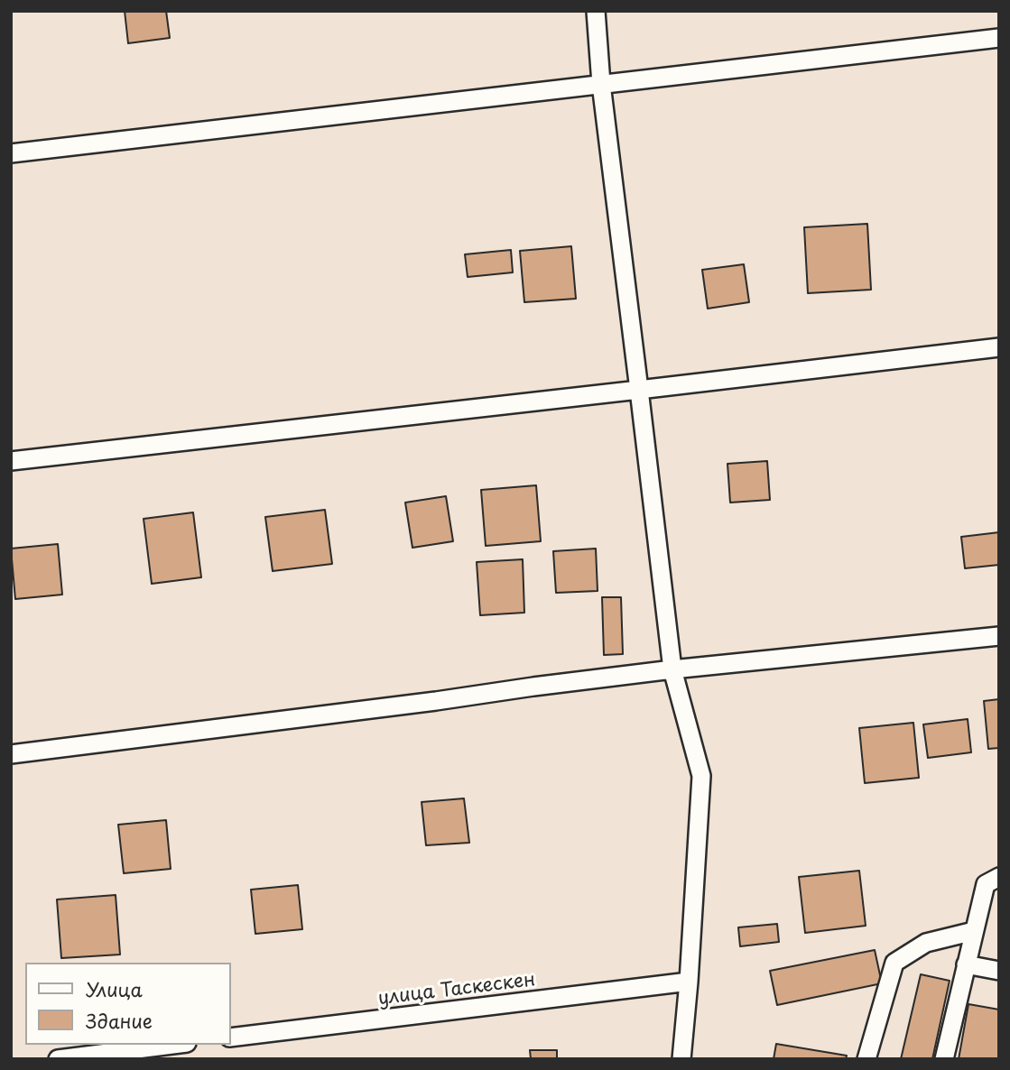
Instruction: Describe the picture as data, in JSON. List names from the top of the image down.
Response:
{
  "streets": {
    "street": ["улица Таскескен"]
  },
  "legend": ["Улица", "Здание"]
}
